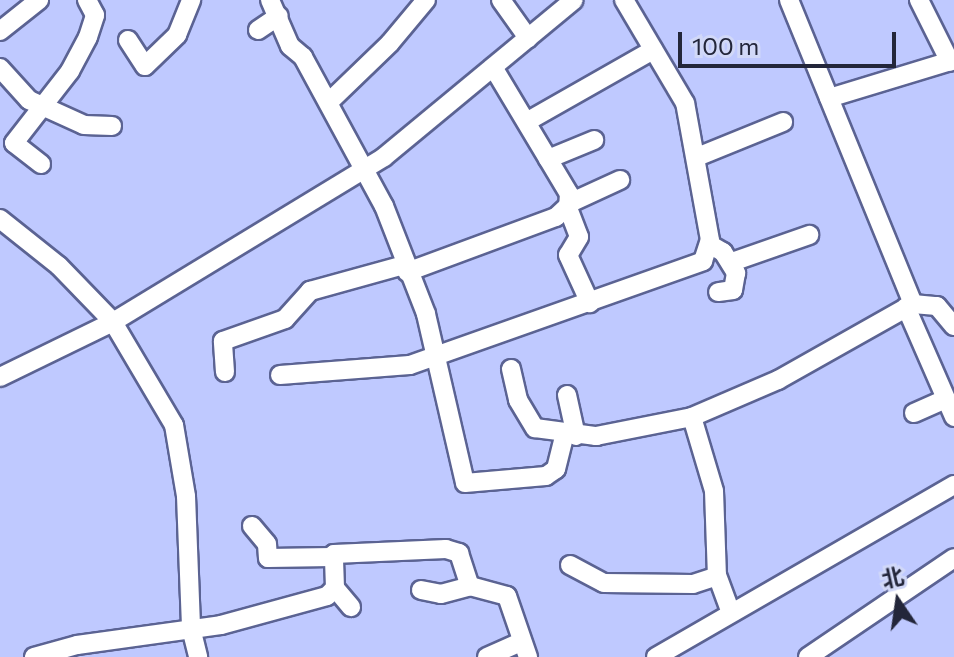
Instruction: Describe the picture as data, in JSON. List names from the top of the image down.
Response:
{
  "scale_bar": "100 m",
  "north": "top"
}
